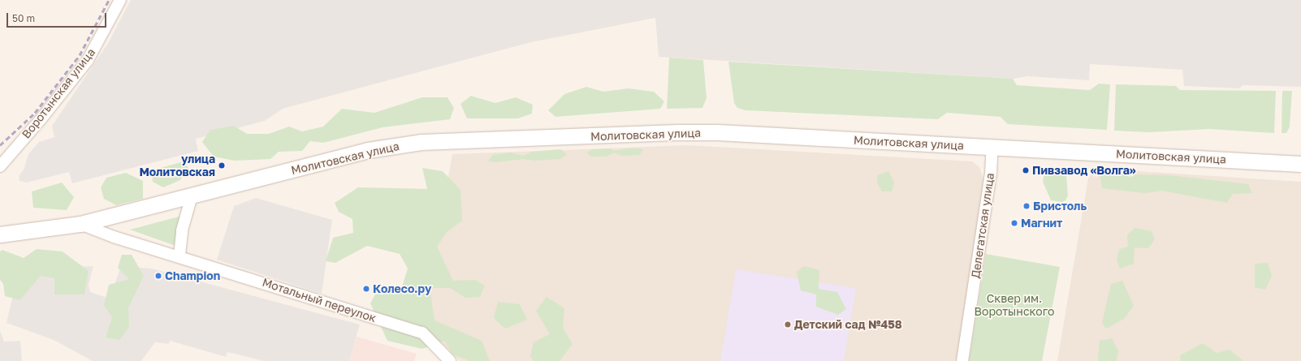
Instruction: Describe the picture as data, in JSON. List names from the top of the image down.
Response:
{
  "streets": {
    "street": [
      "Воротынская улица",
      "Молитовская улица",
      "Делегатская улица",
      "Мотальный переулок"
    ]
  },
  "crossings": [
    ["Молитовская улица", "Делегатская улица"],
    ["Молитовская улица", "Мотальный переулок"]
  ],
  "parks": ["Сквер им. Воротынского"],
  "places": [
    "улица Молитовская",
    "Пивзавод «Волга»",
    "Бристоль",
    "Магнит",
    "Champion",
    "Колесо.ру",
    "Детский сад №458"
  ],
  "scale_bar": "50 m"
}
